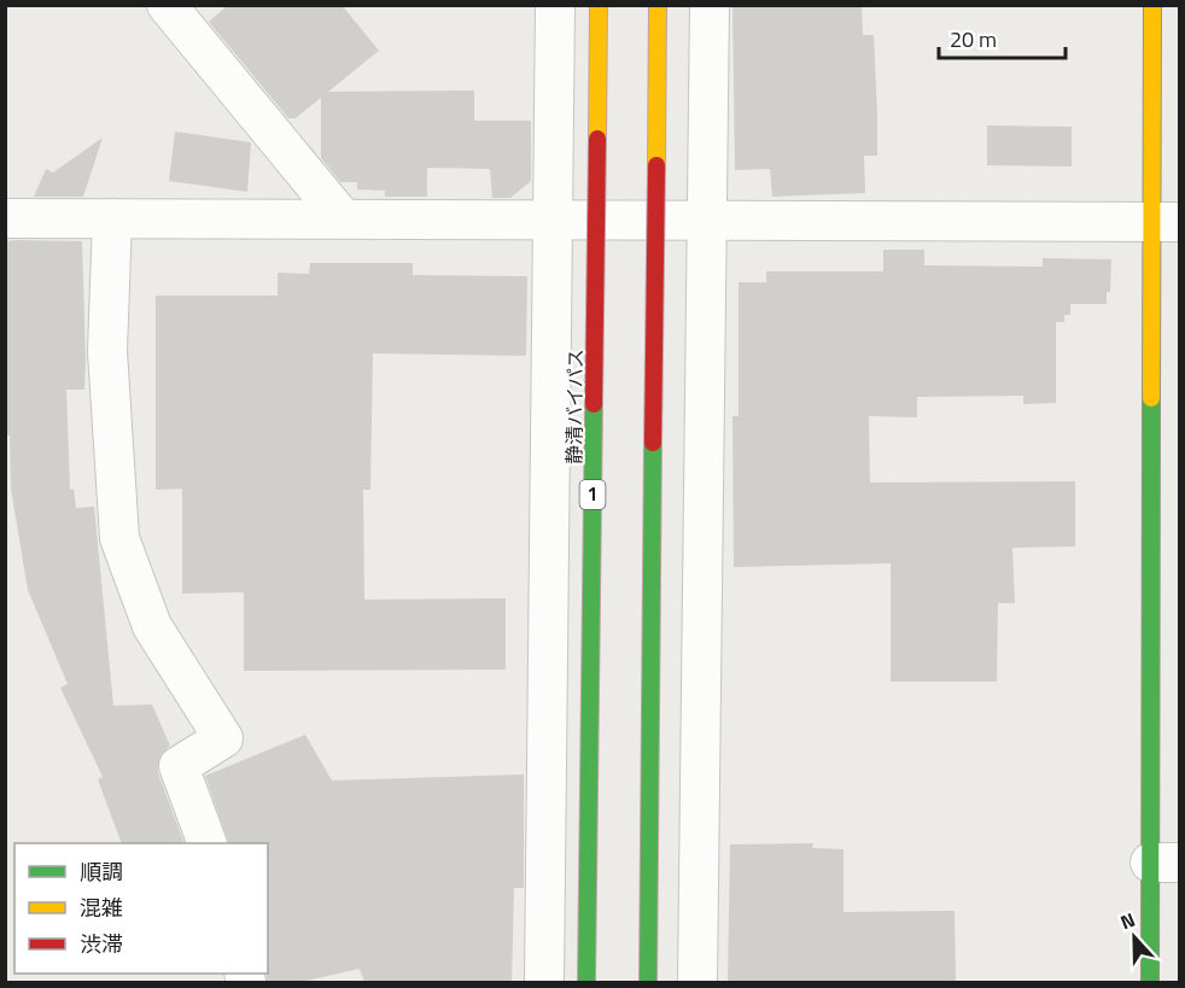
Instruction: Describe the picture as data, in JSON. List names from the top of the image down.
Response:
{
  "streets": {
    "main road": ["静清バイパス", "1"]
  },
  "legend": ["順調", "混雑", "渋滞"],
  "scale_bar": "20 m",
  "north": "top"
}
